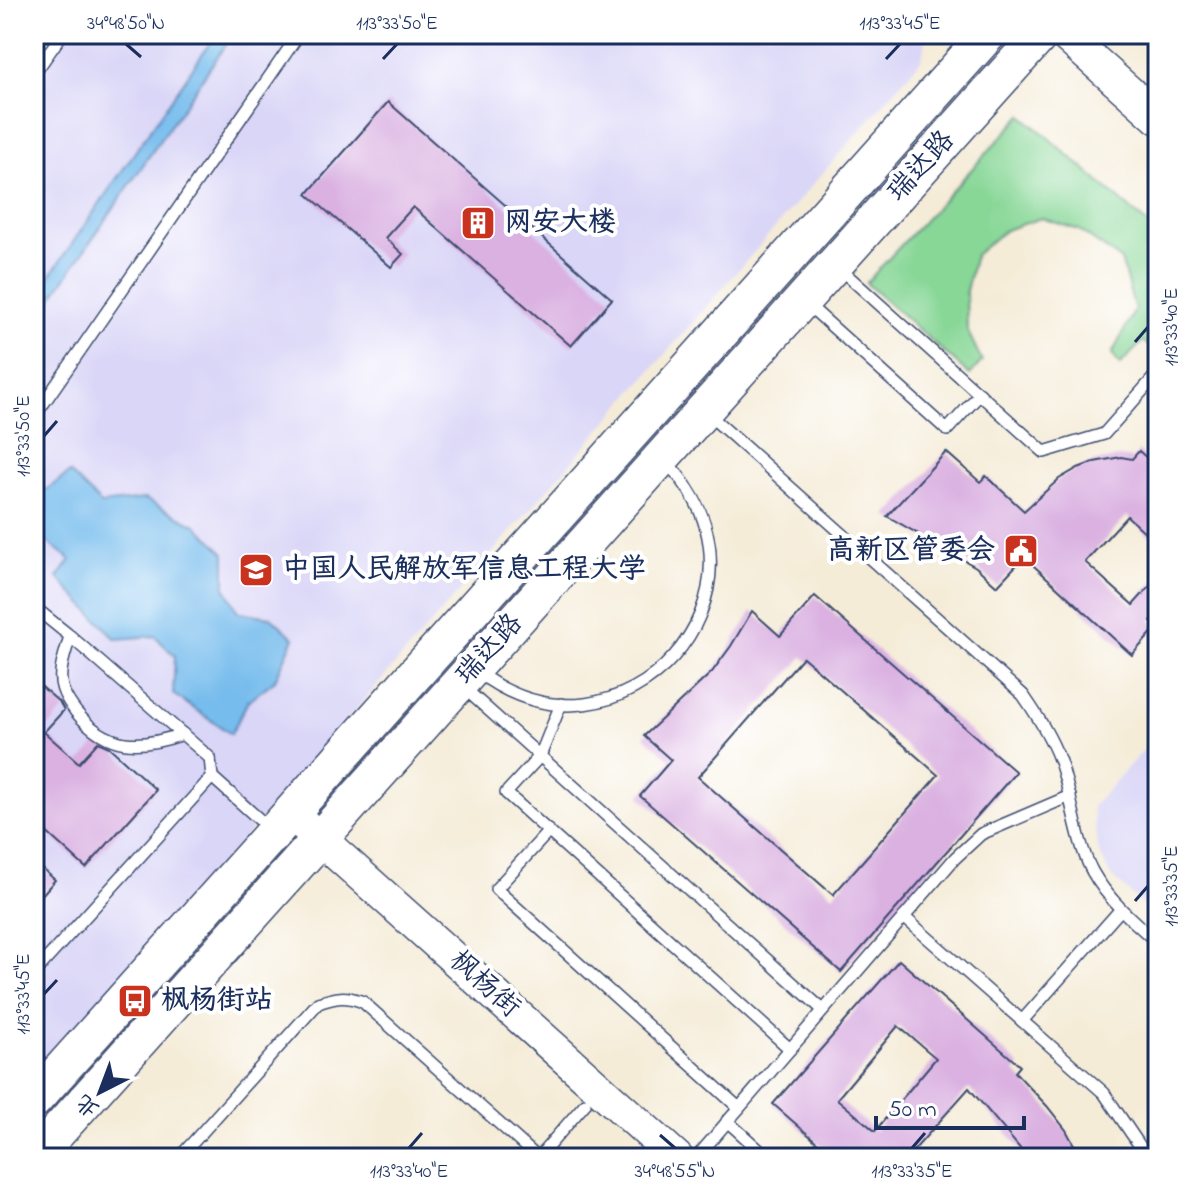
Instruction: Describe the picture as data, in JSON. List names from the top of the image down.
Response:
{
  "streets": {
    "main road": ["瑞达路"],
    "street": ["枫杨街"]
  },
  "crossings": [
    ["瑞达路", "枫杨街"]
  ],
  "places": {
    "building": ["网安大楼"],
    "public building": ["高新区管委会"],
    "school or university": ["中国人民解放军信息工程大学"],
    "bus stop": ["枫杨街站"]
  },
  "scale_bar": "50 m",
  "north": "bottom left",
  "coordinates": [
    "34°48'50\"N",
    "113°33'50\"E",
    "113°33'45\"E",
    "113°33'40\"E",
    "113°33'35\"E",
    "34°48'55\"N"
  ]
}
